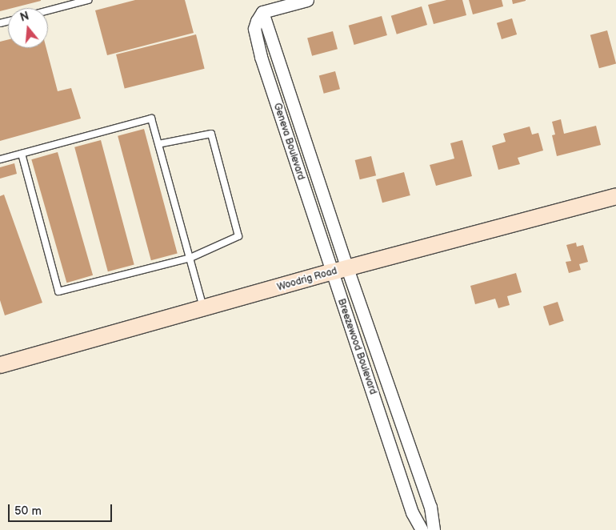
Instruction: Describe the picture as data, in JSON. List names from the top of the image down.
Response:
{
  "streets": {
    "street": ["Geneva Boulevard", "Woodrig Road", "Breezewood Boulevard"]
  },
  "crossings": [
    ["Geneva Boulevard", "Woodrig Road"],
    ["Geneva Boulevard", "Breezewood Boulevard"],
    ["Woodrig Road", "Breezewood Boulevard"]
  ],
  "scale_bar": "50 m",
  "north": "top"
}
